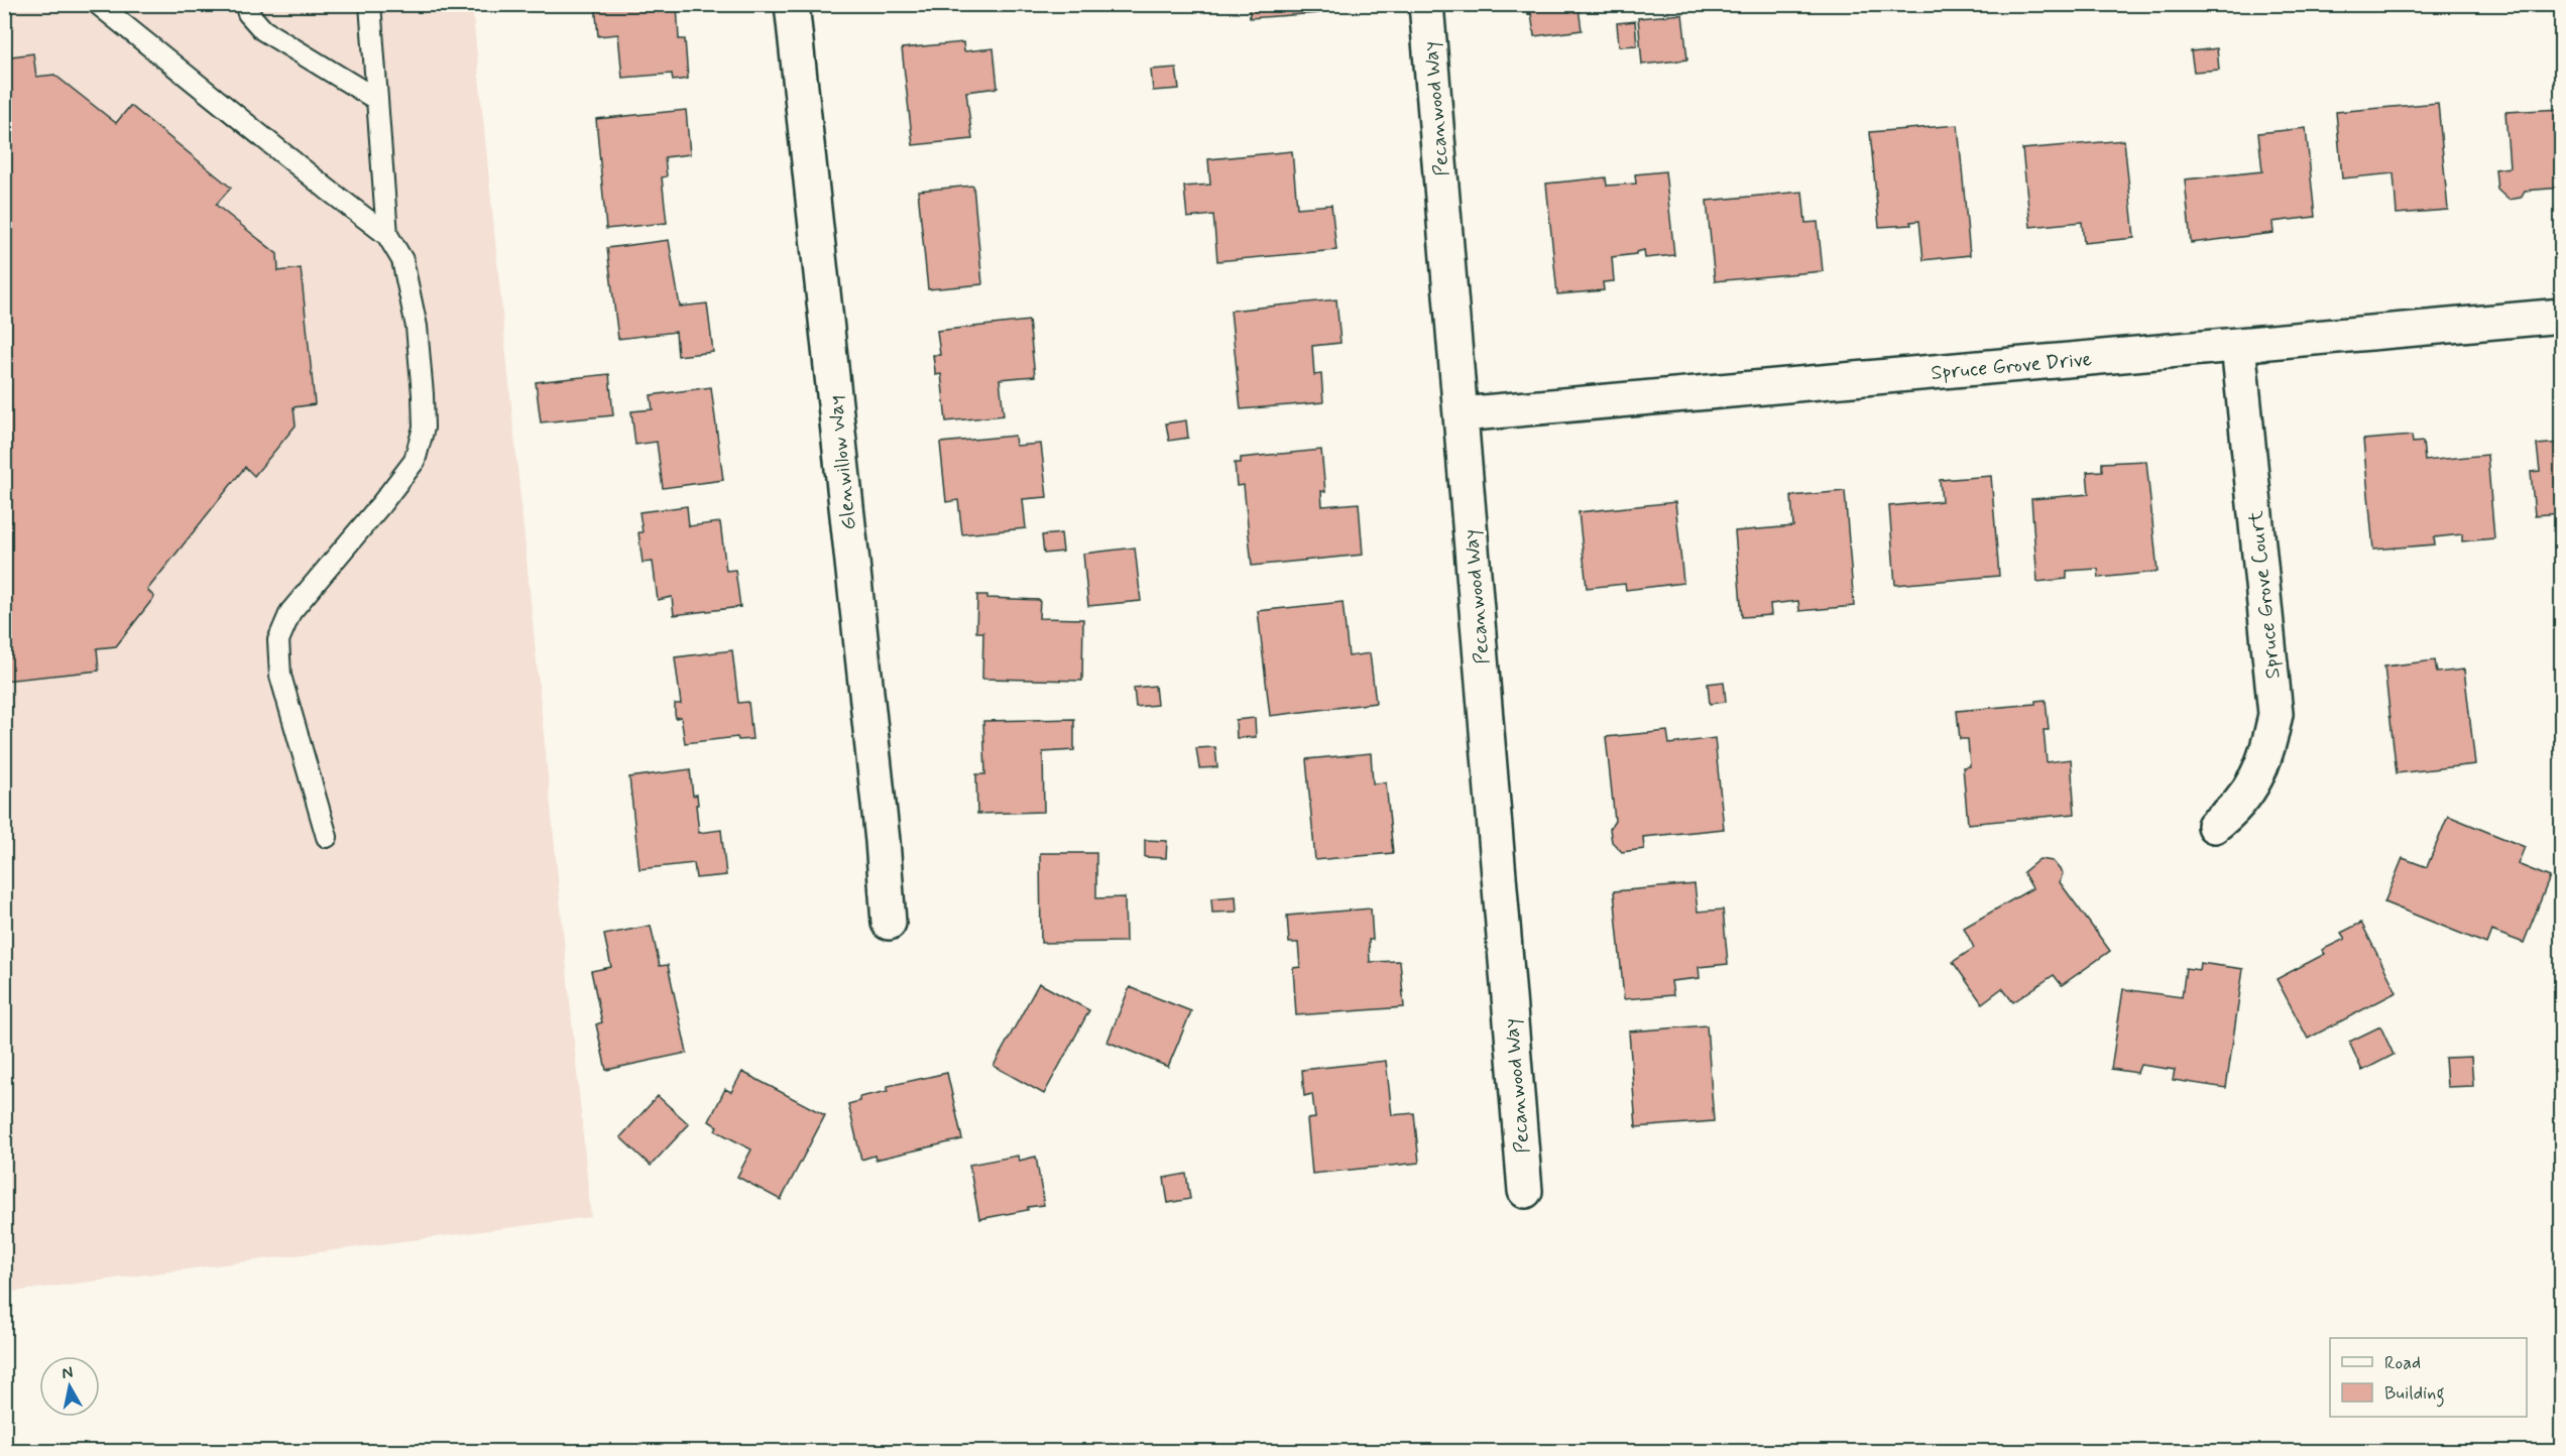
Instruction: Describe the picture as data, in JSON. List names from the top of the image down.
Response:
{
  "streets": {
    "street": [
      "Pecanwood Way",
      "Spruce Grove Drive",
      "Glenwillow Way",
      "Spruce Grove Court"
    ]
  },
  "crossings": [
    ["Pecanwood Way", "Spruce Grove Drive"],
    ["Spruce Grove Drive", "Spruce Grove Court"]
  ],
  "legend": ["Road", "Building"],
  "north": "top"
}
